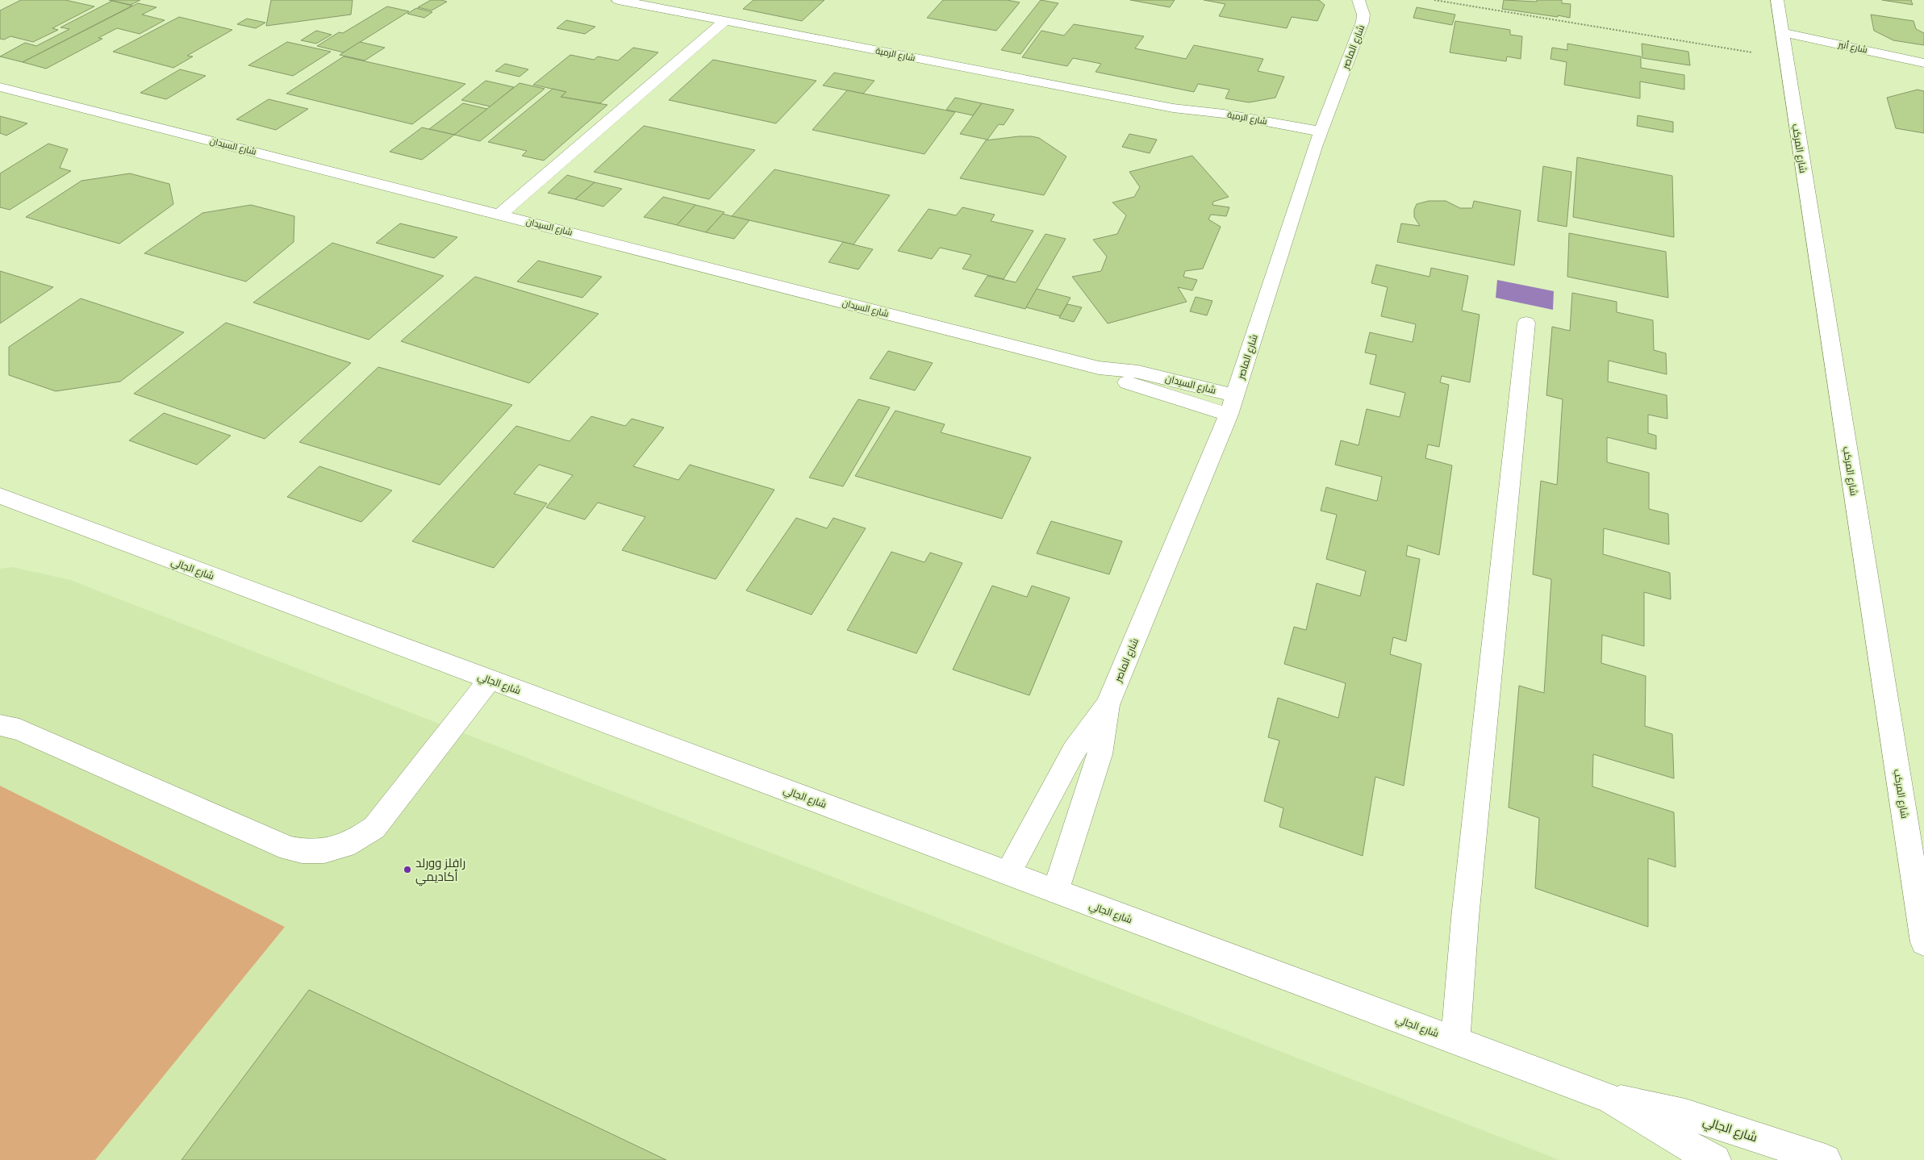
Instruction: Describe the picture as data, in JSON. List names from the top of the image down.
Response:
{
  "streets": {
    "street": [
      "شارع الماصر",
      "شارع أنير",
      "شارع الرمية",
      "شارع السيدان",
      "شارع المركب",
      "شارع الجالي"
    ]
  },
  "crossings": [
    ["شارع الماصر", "شارع الرمية"],
    ["شارع الماصر", "شارع السيدان"],
    ["شارع الماصر", "شارع الجالي"],
    ["شارع أنير", "شارع المركب"]
  ],
  "places": ["رافلز وورلد أكاديمي"]
}
